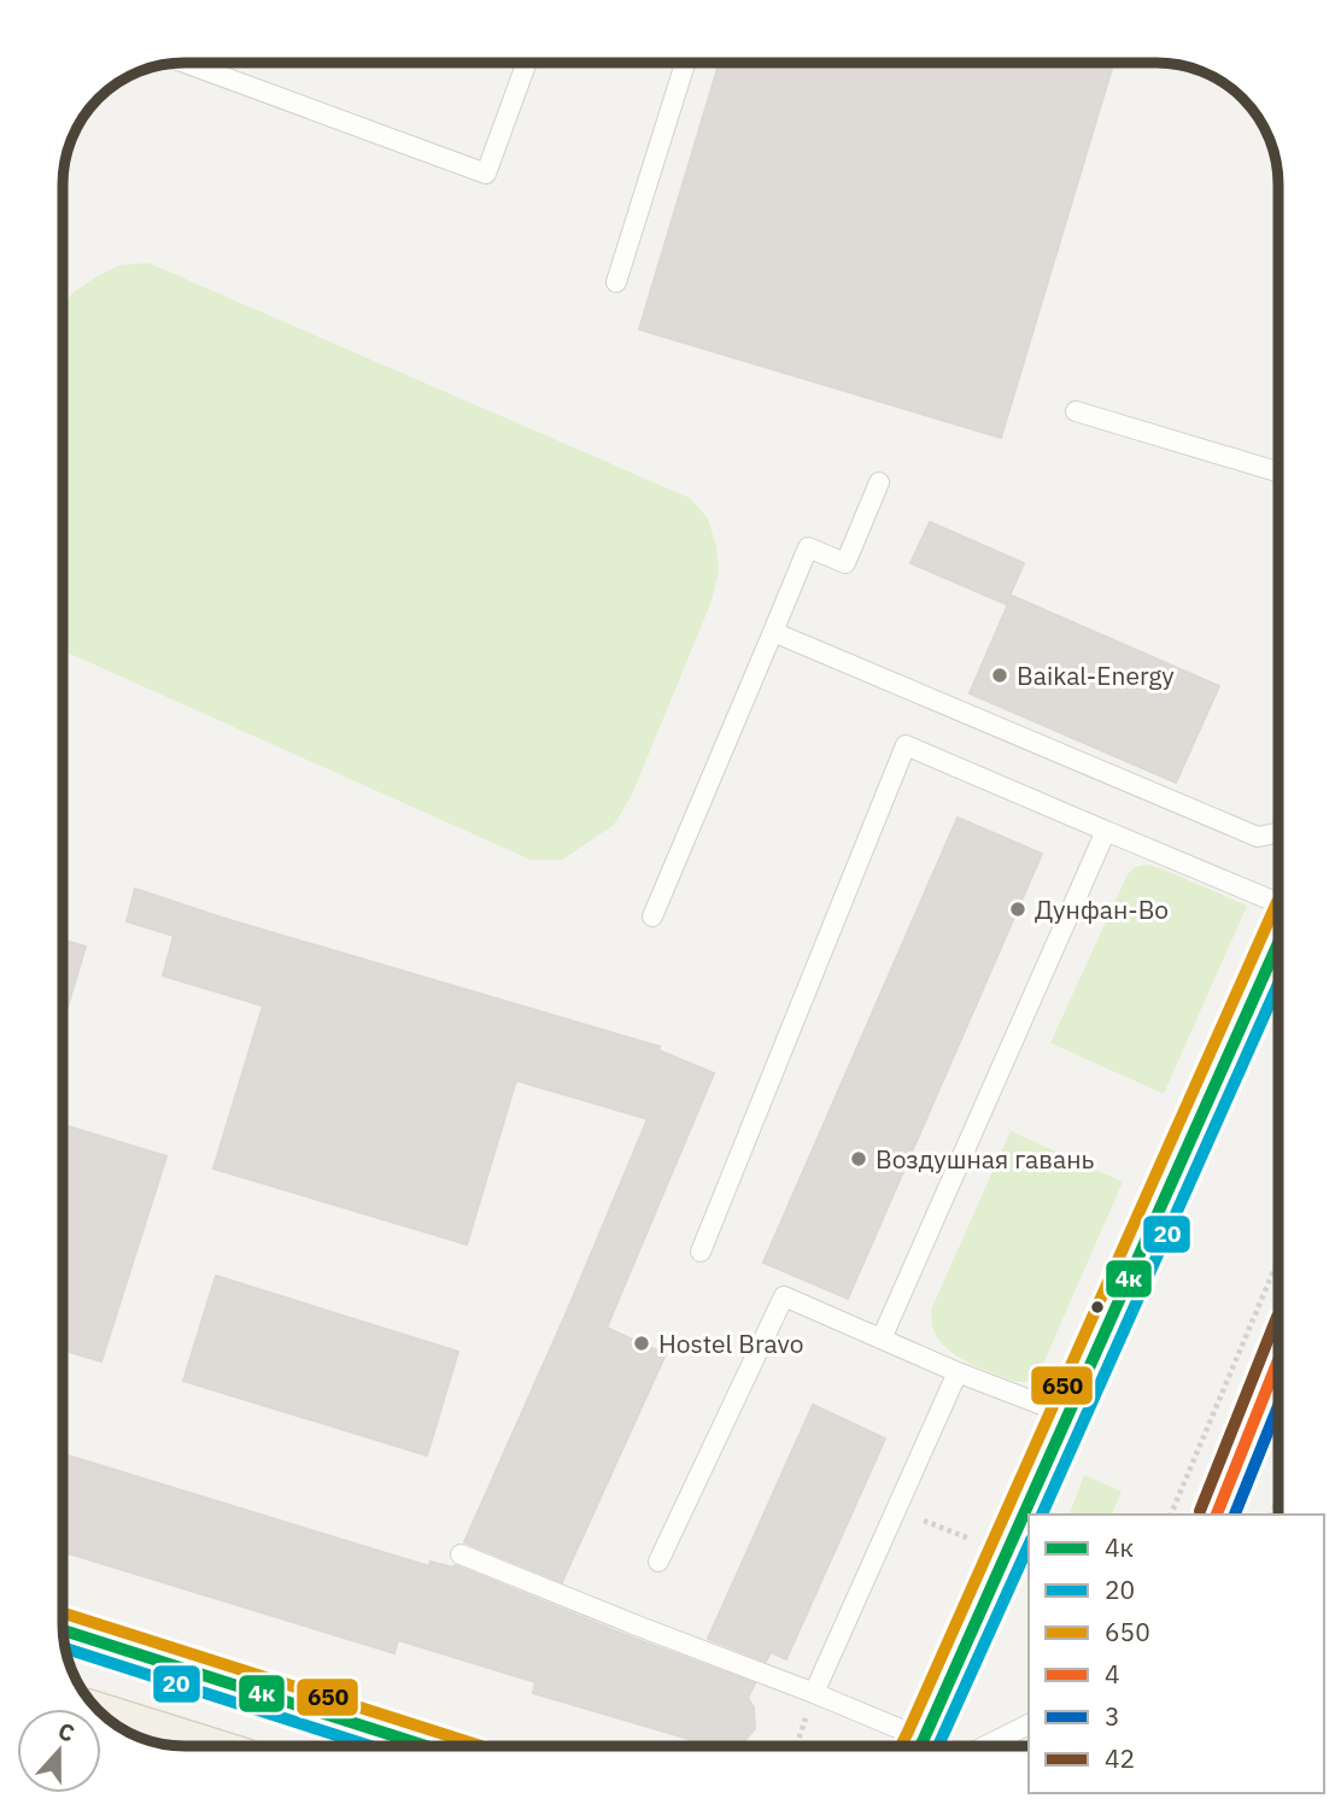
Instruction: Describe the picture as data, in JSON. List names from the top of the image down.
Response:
{
  "places": [
    "Baikal-Energy",
    "Дунфан-Во",
    "Воздушная гавань",
    "Hostel Bravo"
  ],
  "lines": [
    "transit line 650",
    "transit line 4к",
    "transit line 20",
    "transit line 42",
    "transit line 4",
    "transit line 3"
  ],
  "legend": [
    "4к",
    "20",
    "650",
    "4",
    "3",
    "42"
  ],
  "north": "top"
}
